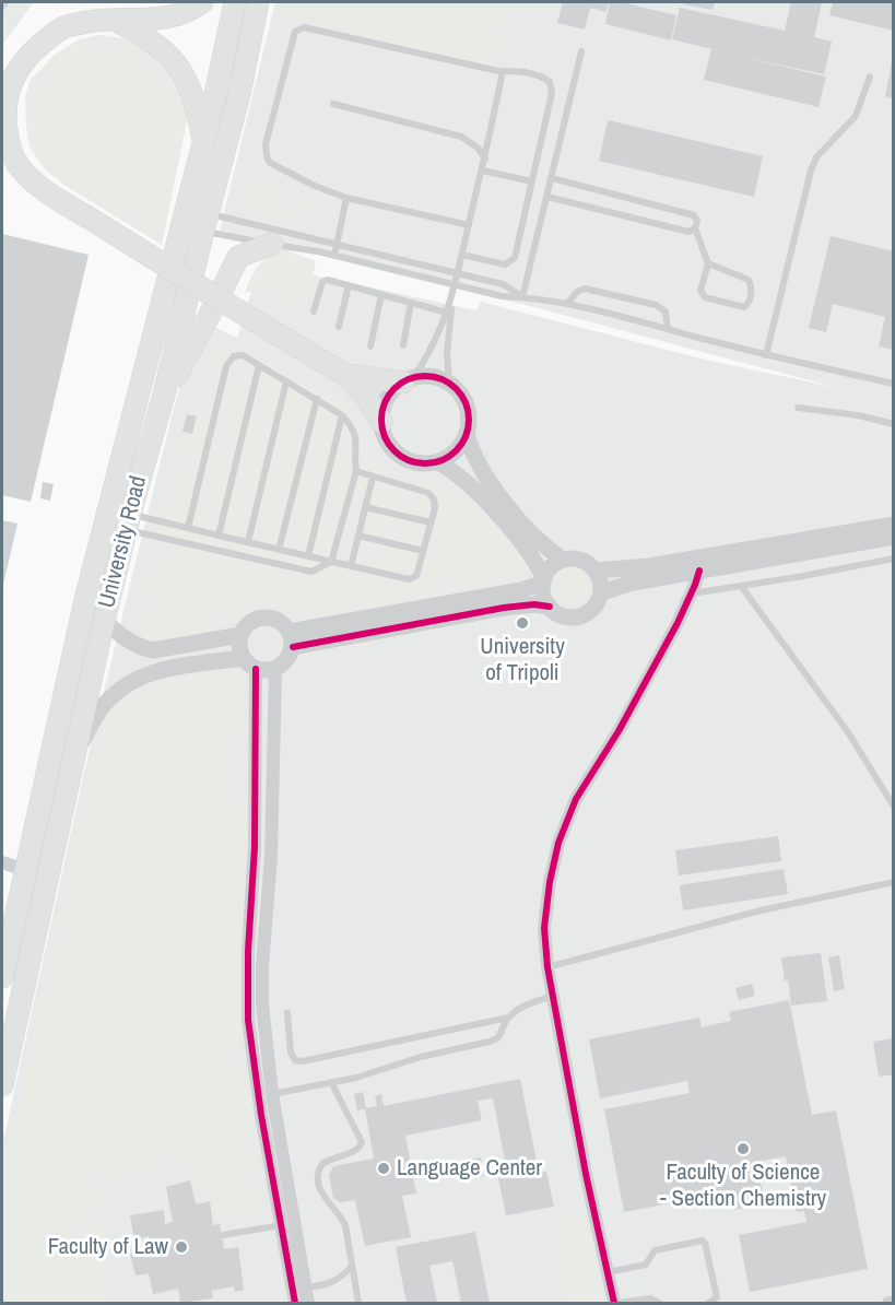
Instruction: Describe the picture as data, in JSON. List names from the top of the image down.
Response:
{
  "streets": {
    "highway": ["University Road"]
  },
  "places": [
    "University of Tripoli",
    "Faculty of Science - Section Chemistry",
    "Language Center",
    "Faculty of Law"
  ]
}
